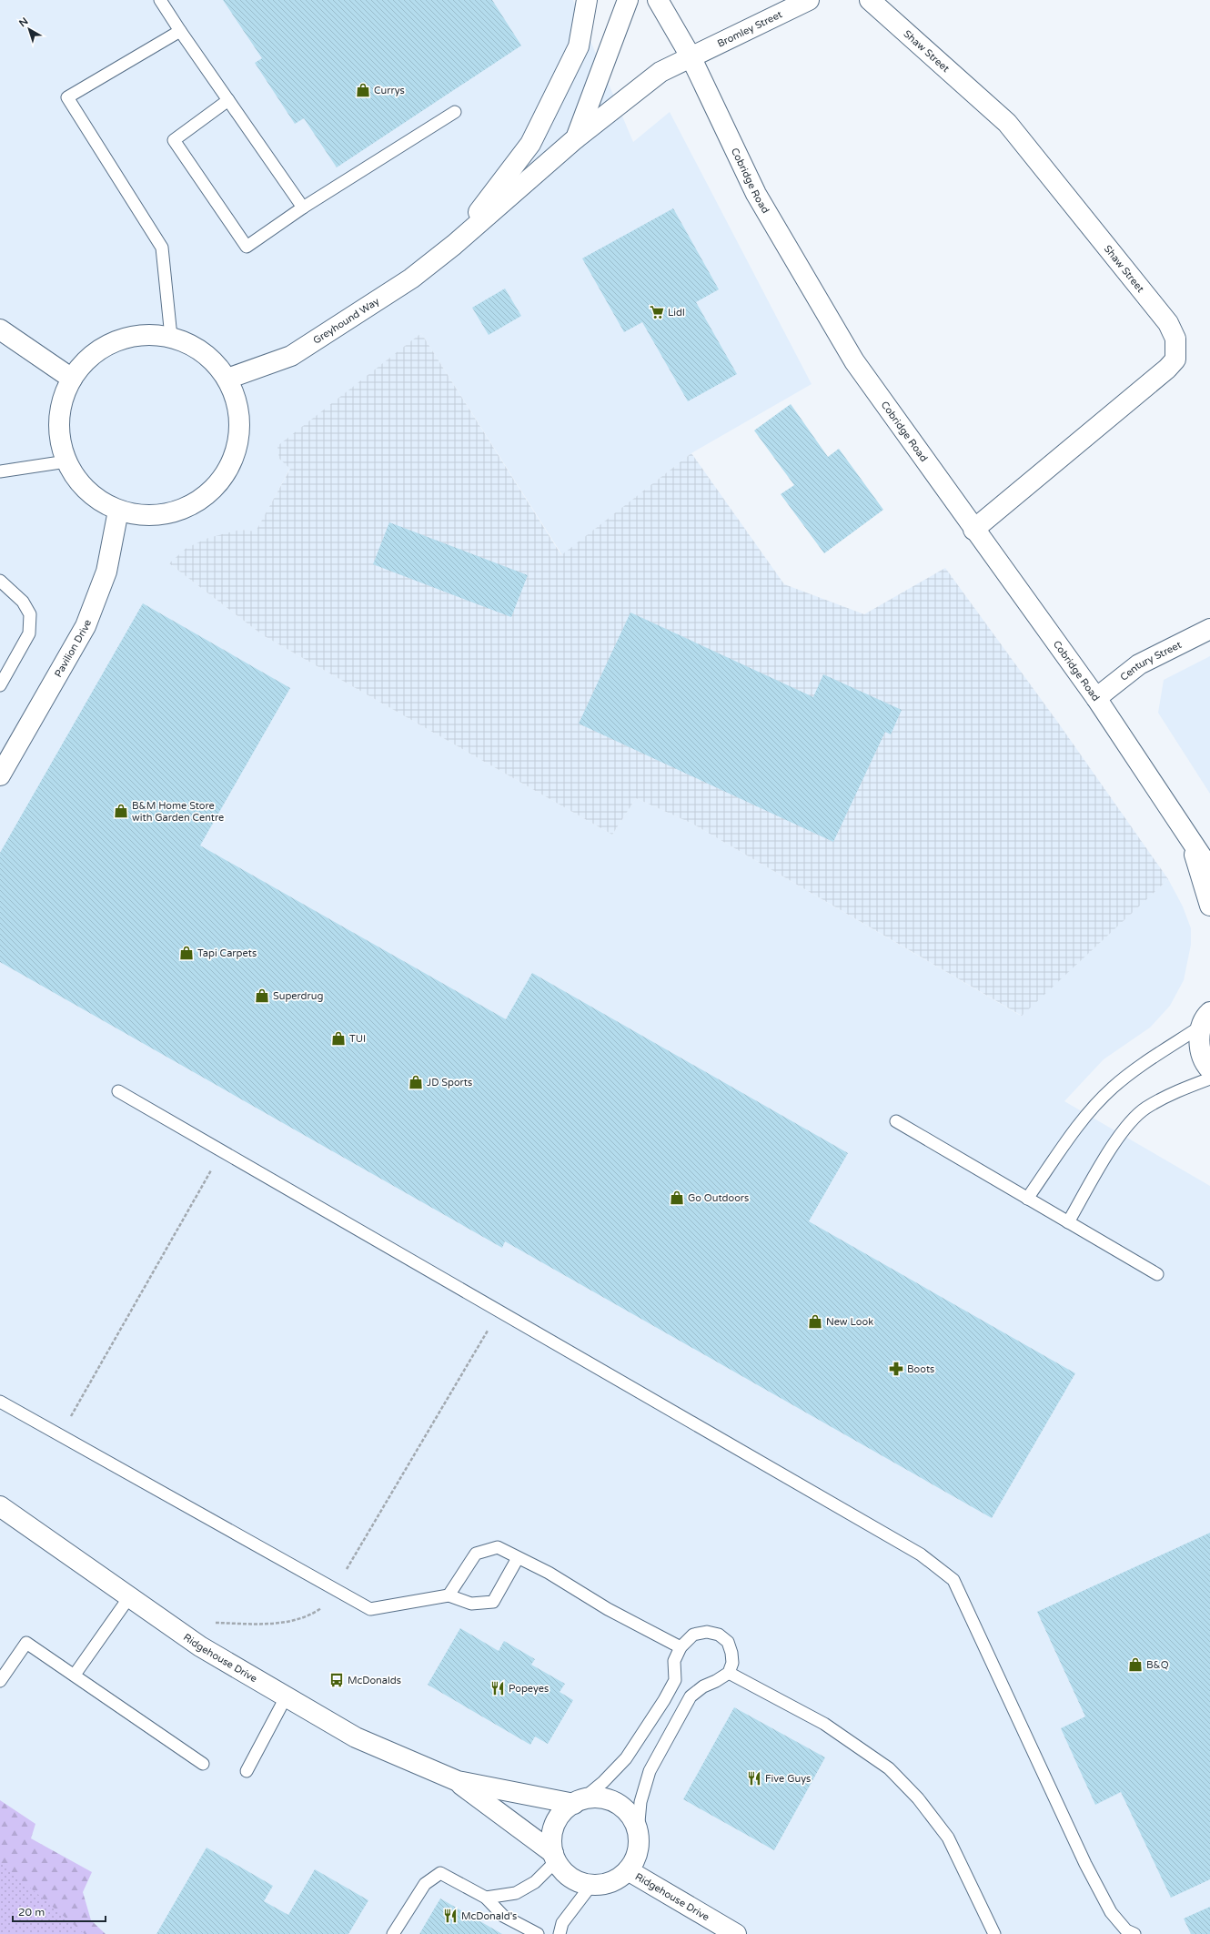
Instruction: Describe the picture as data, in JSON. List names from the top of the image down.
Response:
{
  "streets": {
    "main road": [
      "Bromley Street",
      "Shaw Street",
      "Cobridge Road",
      "Greyhound Way",
      "Pavilion Drive",
      "Century Street",
      "Ridgehouse Drive"
    ]
  },
  "crossings": [
    ["Bromley Street", "Cobridge Road"],
    ["Bromley Street", "Greyhound Way"],
    ["Shaw Street", "Cobridge Road"],
    ["Cobridge Road", "Century Street"]
  ],
  "places": {
    "shop": [
      "Currys",
      "B&M Home Store with Garden Centre",
      "Tapi Carpets",
      "Superdrug",
      "TUI",
      "JD Sports",
      "Go Outdoors",
      "New Look",
      "B&Q"
    ],
    "supermarket": ["Lidl"],
    "pharmacy": ["Boots"],
    "bus stop": ["McDonalds"],
    "restaurant": ["Popeyes", "Five Guys", "McDonald's"]
  },
  "scale_bar": "20 m",
  "north": "top left"
}
